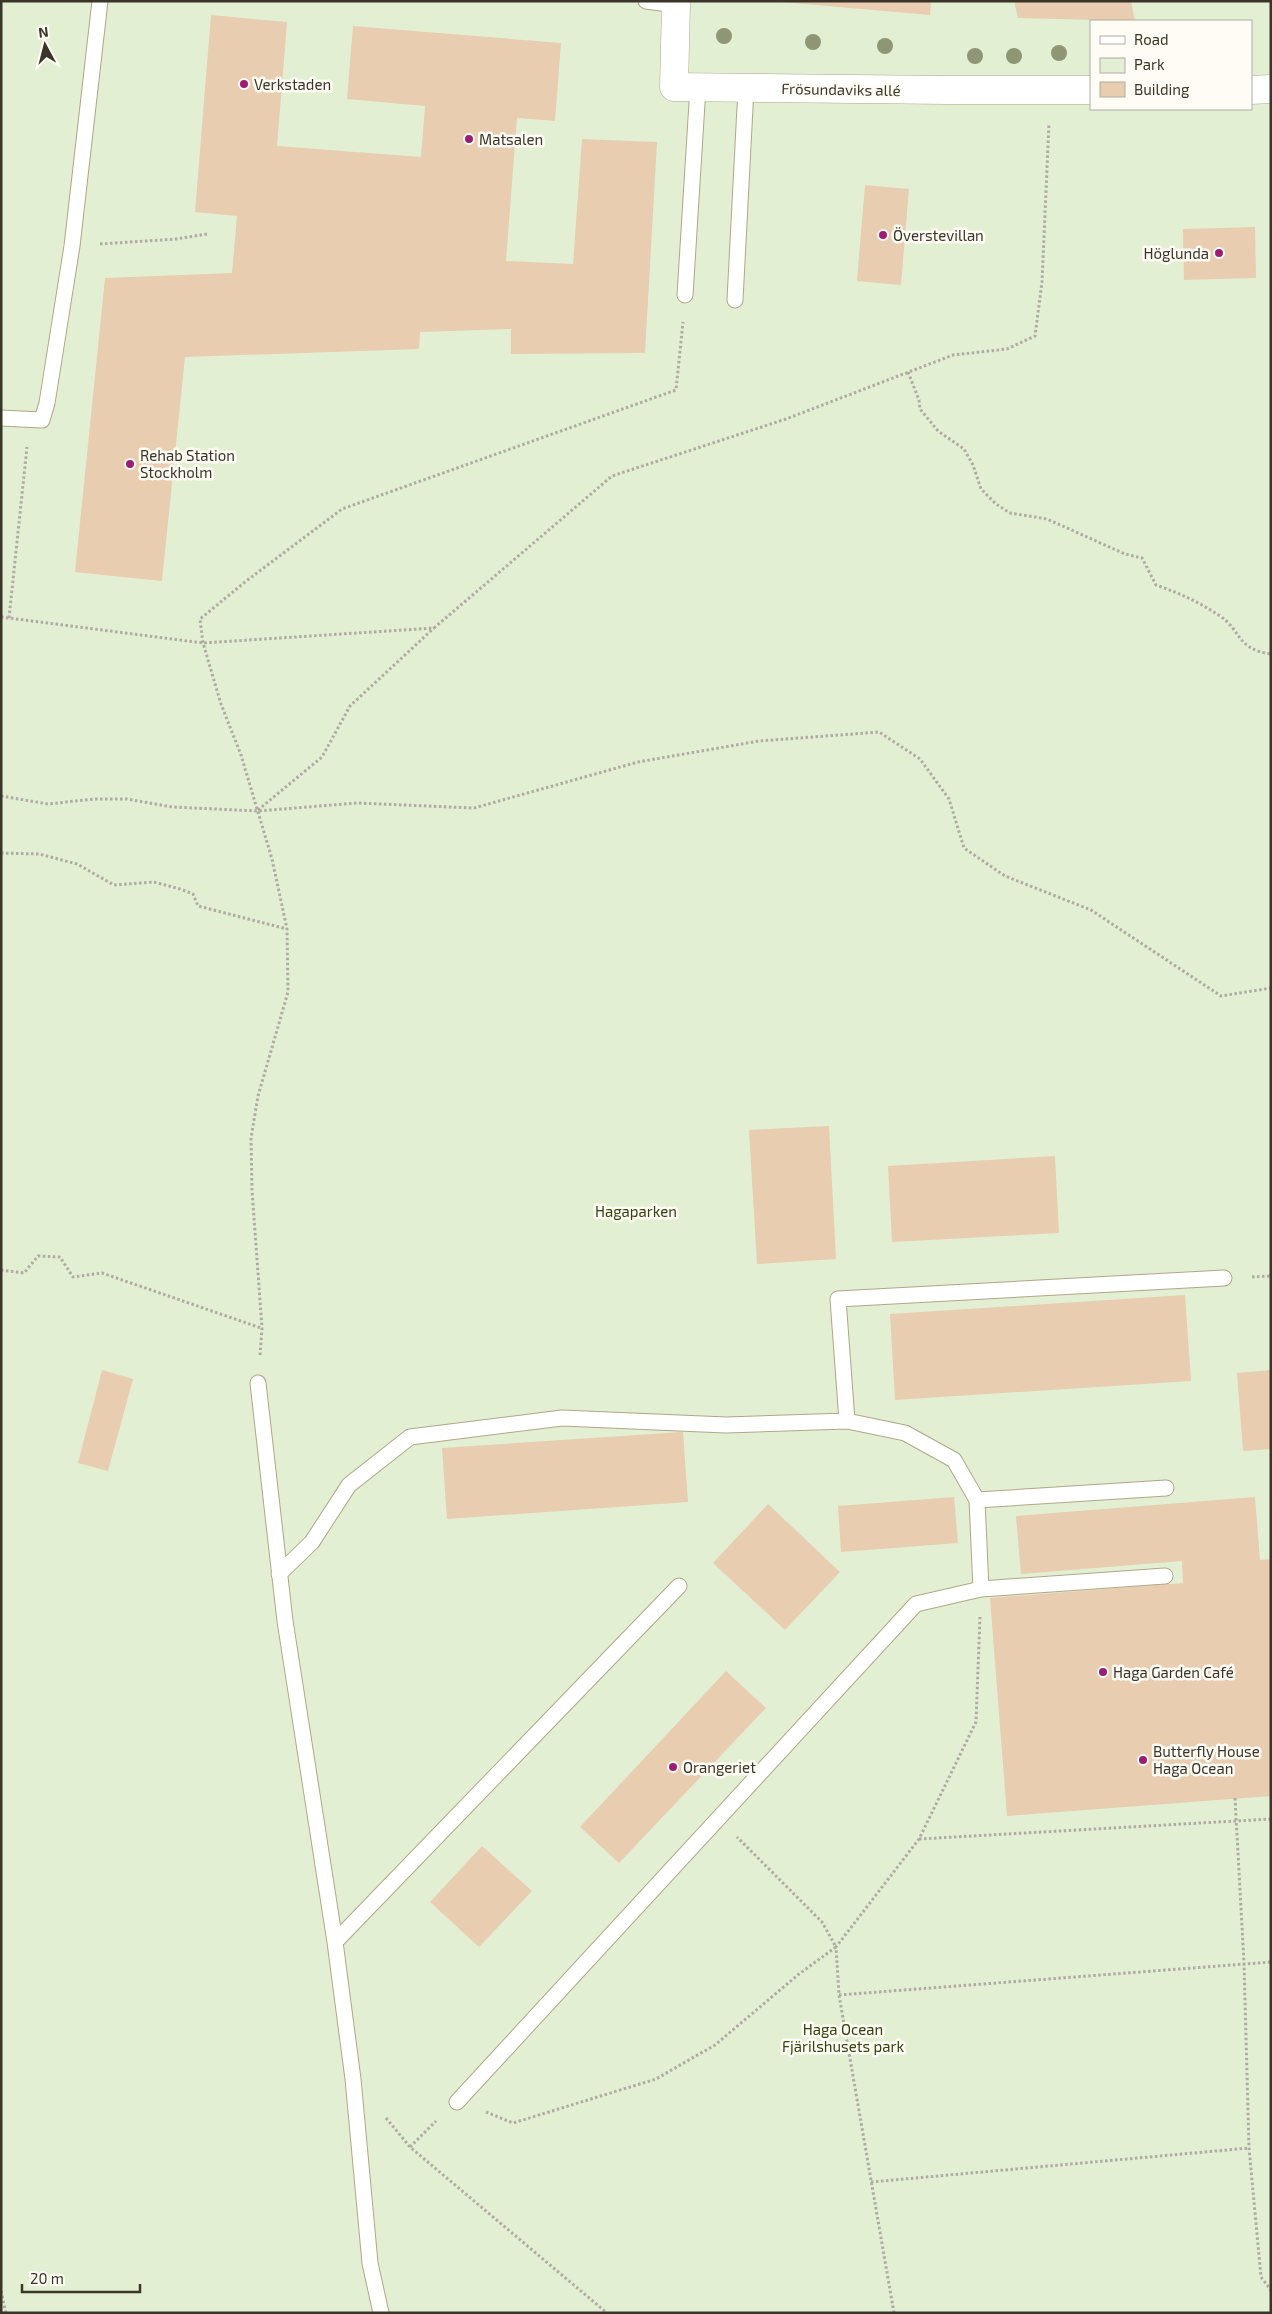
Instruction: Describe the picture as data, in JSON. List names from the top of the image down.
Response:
{
  "streets": {
    "street": ["Frösundaviks allé"]
  },
  "parks": ["Hagaparken", "Haga Ocean Fjärilshusets park"],
  "places": [
    "Verkstaden",
    "Matsalen",
    "Överstevillan",
    "Höglunda",
    "Rehab Station Stockholm",
    "Haga Garden Café",
    "Butterfly House Haga Ocean",
    "Orangeriet"
  ],
  "legend": ["Road", "Park", "Building"],
  "scale_bar": "20 m",
  "north": "top"
}
